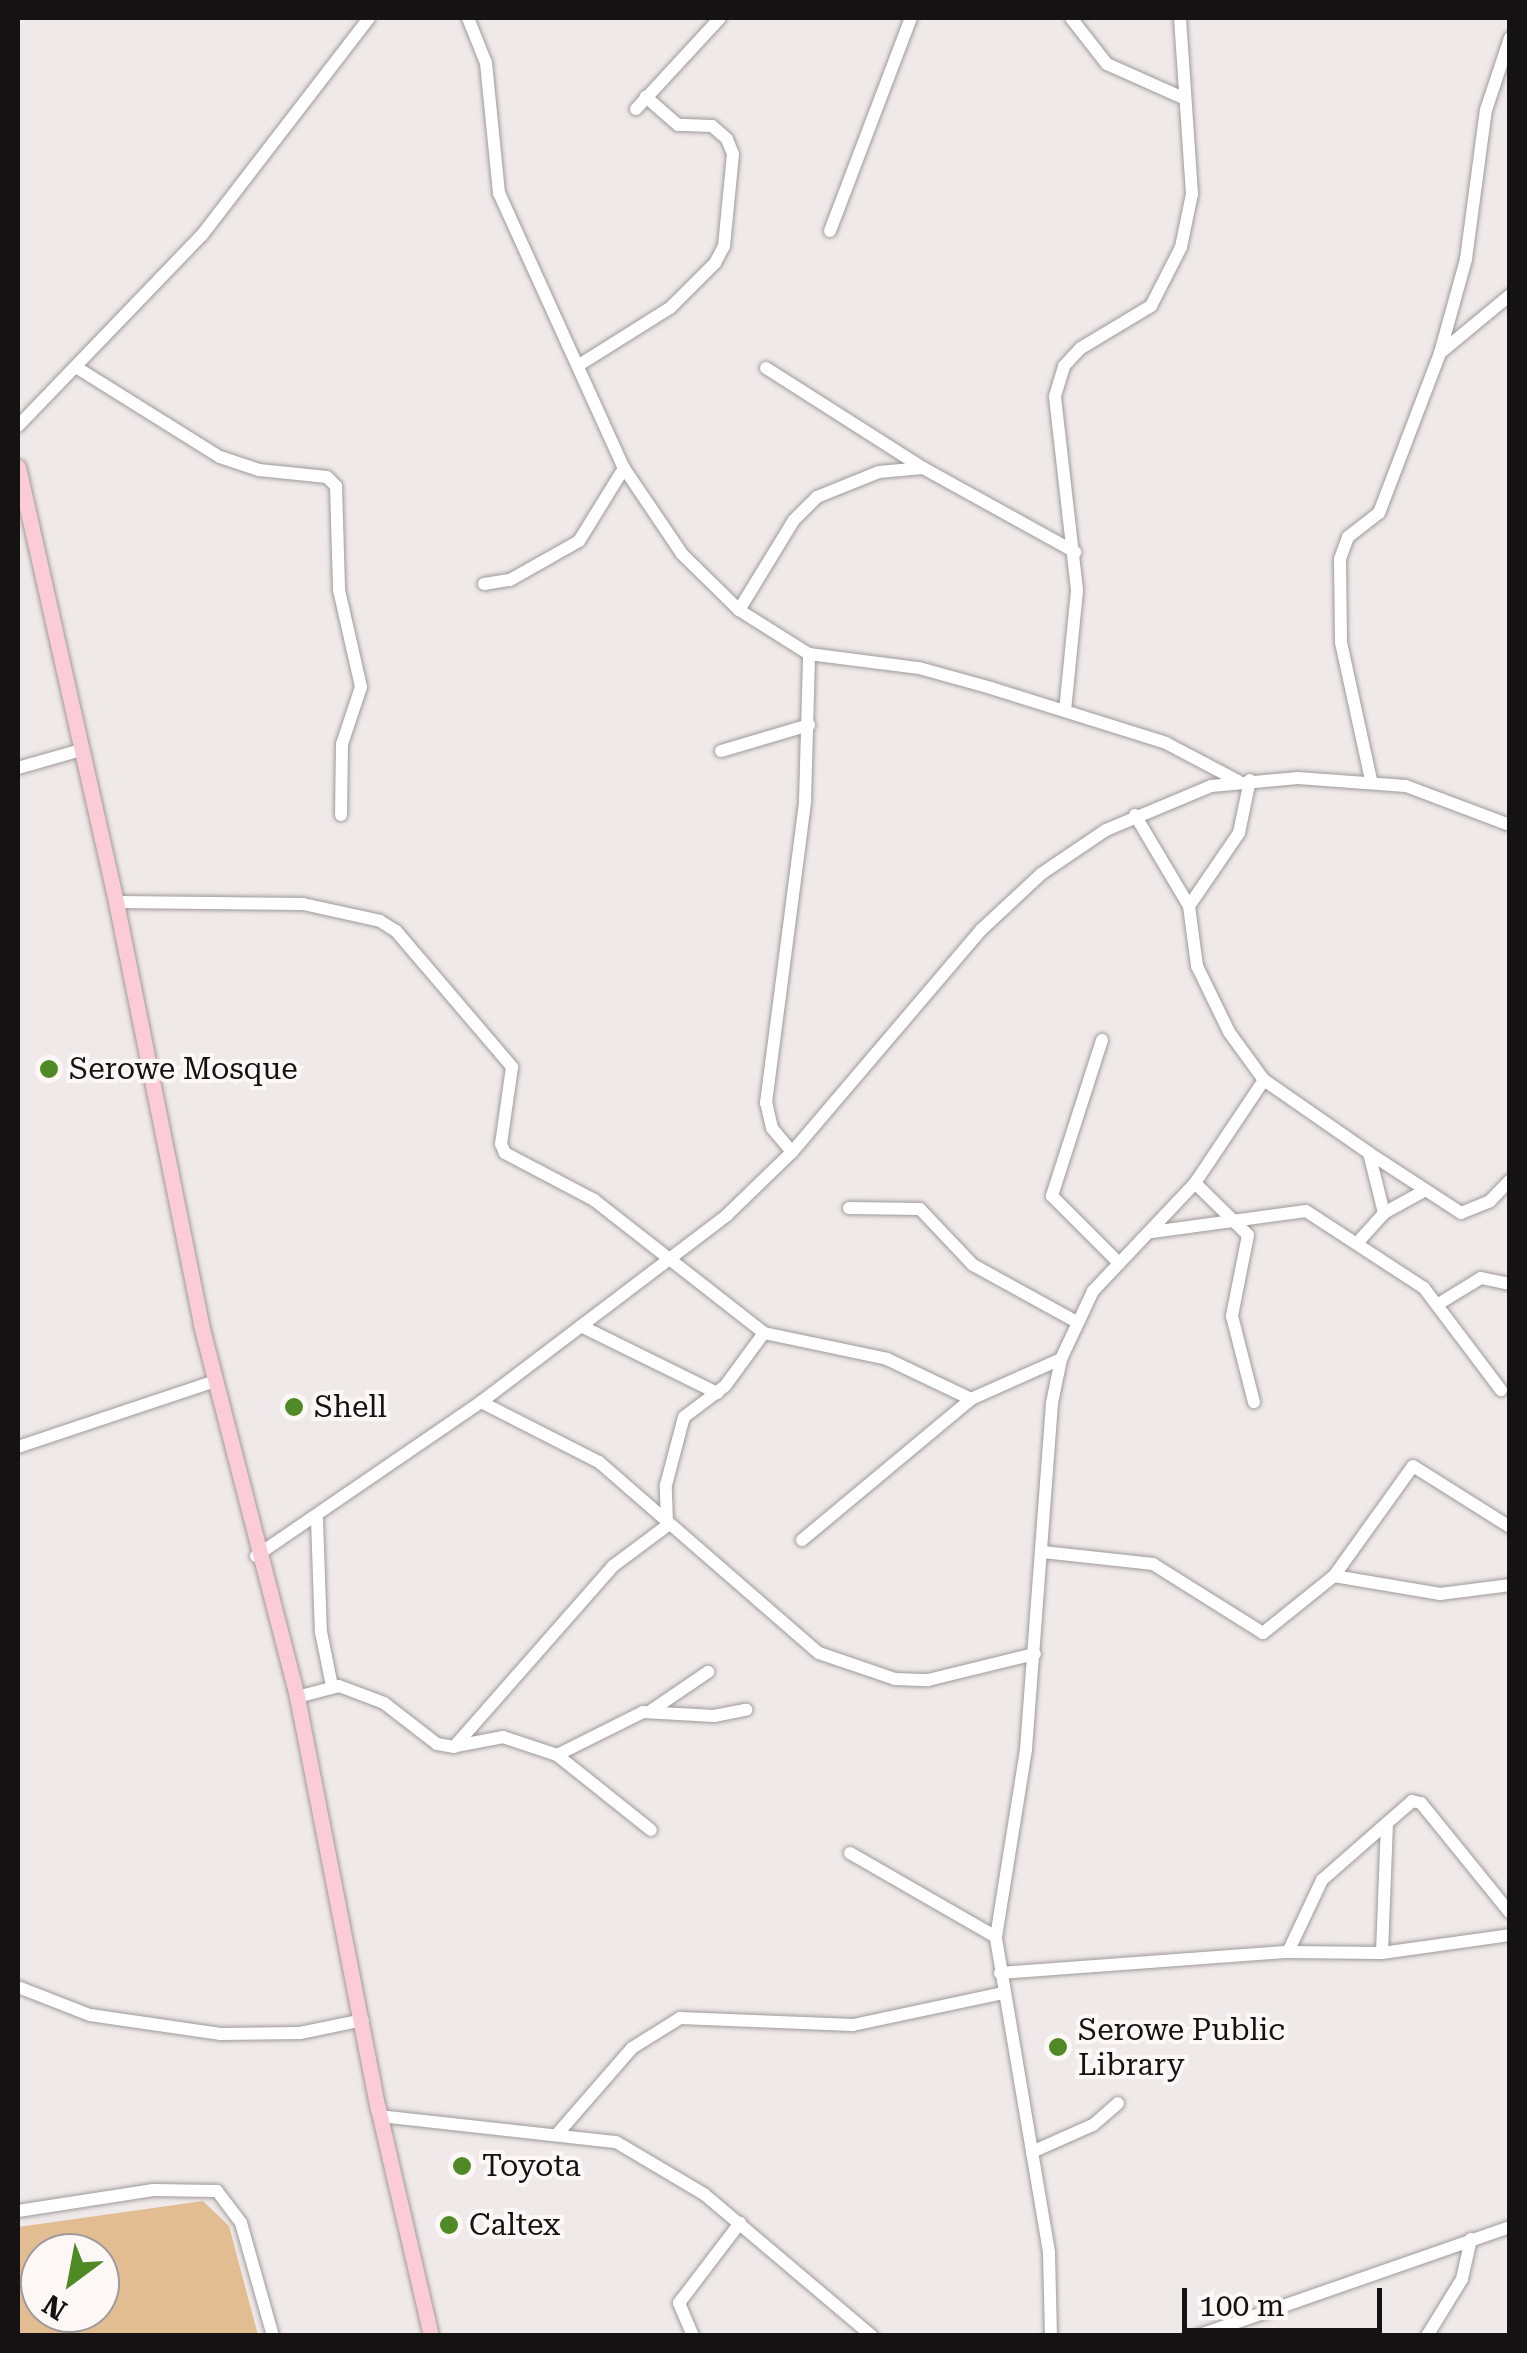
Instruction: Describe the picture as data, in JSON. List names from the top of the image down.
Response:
{
  "places": [
    "Serowe Mosque",
    "Shell",
    "Serowe Public Library",
    "Toyota",
    "Caltex"
  ],
  "scale_bar": "100 m",
  "north": "bottom left"
}
